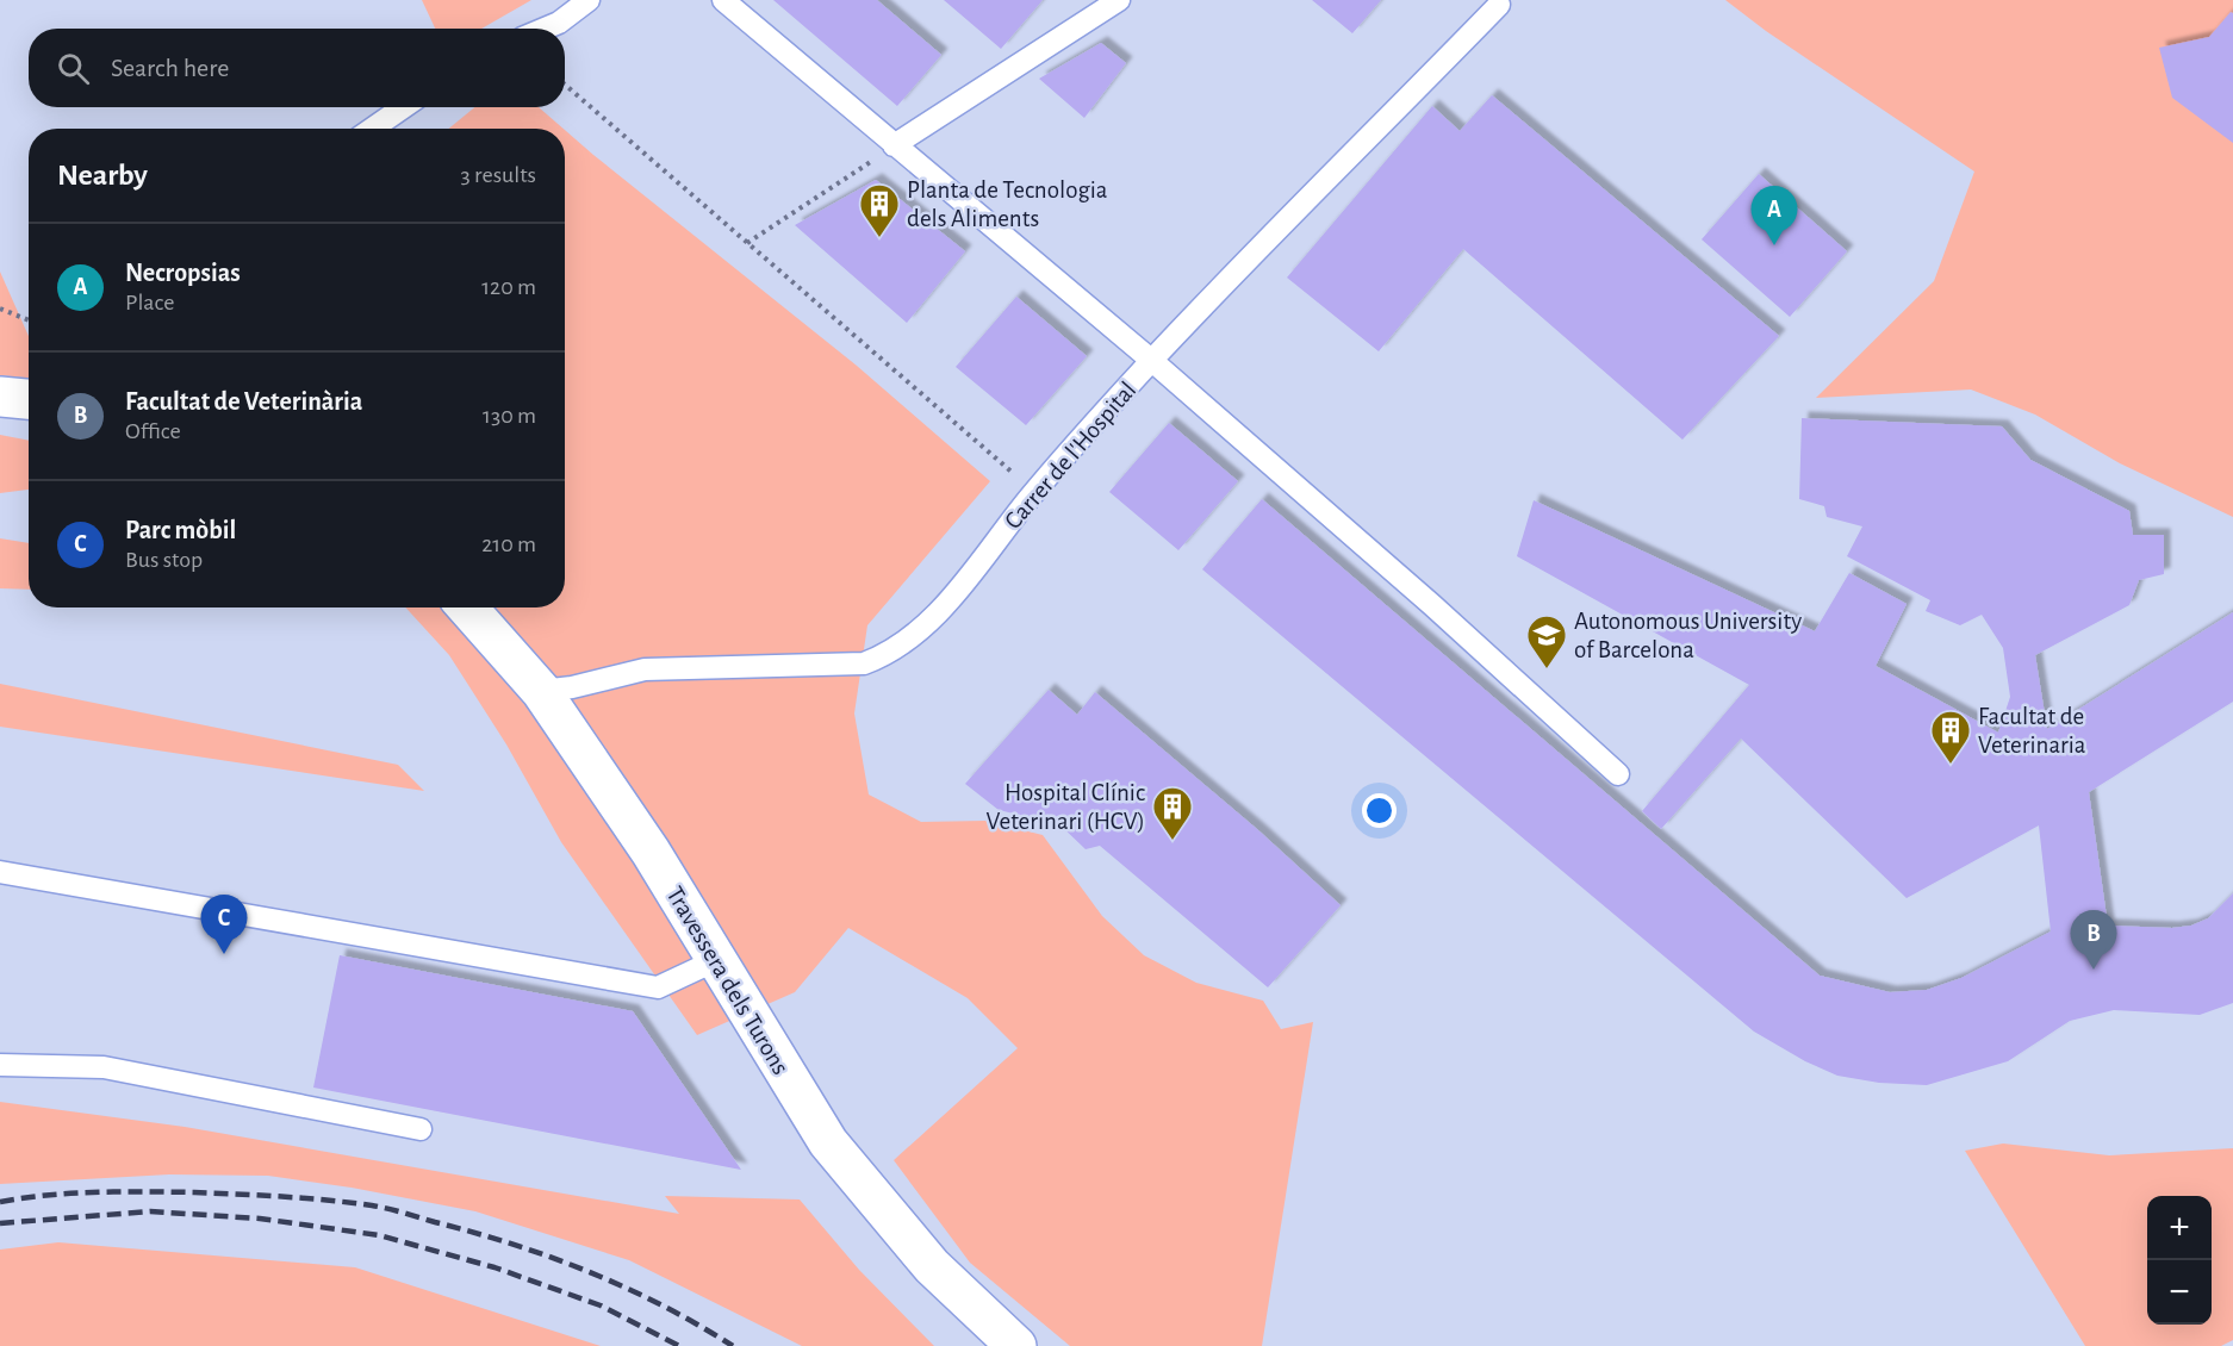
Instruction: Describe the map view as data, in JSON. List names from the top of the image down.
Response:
{
  "streets": {
    "street": ["Travessera dels Turons"],
    "lane": ["Carrer de l'Hospital"]
  },
  "crossings": [
    ["Carrer de l'Hospital", "Travessera dels Turons"]
  ],
  "places": {
    "building": ["Planta de Tecnologia dels Aliments", "Facultat de Veterinaria", "Hospital Clínic Veterinari (HCV)"],
    "school or university": ["Autonomous University of Barcelona"]
  },
  "page": {
    "search": "Search here",
    "heading": ["Nearby", "3 results"],
    "pins": ["A", "C", "B"],
    "list": [
      {
        "mark": "A",
        "name": "Necropsias",
        "note": "Place",
        "value": "120 m"
      },
      {
        "mark": "B",
        "name": "Facultat de Veterinària",
        "note": "Office",
        "value": "130 m"
      },
      {
        "mark": "C",
        "name": "Parc mòbil",
        "note": "Bus stop",
        "value": "210 m"
      }
    ],
    "map_buttons": ["+", "−"]
  }
}
